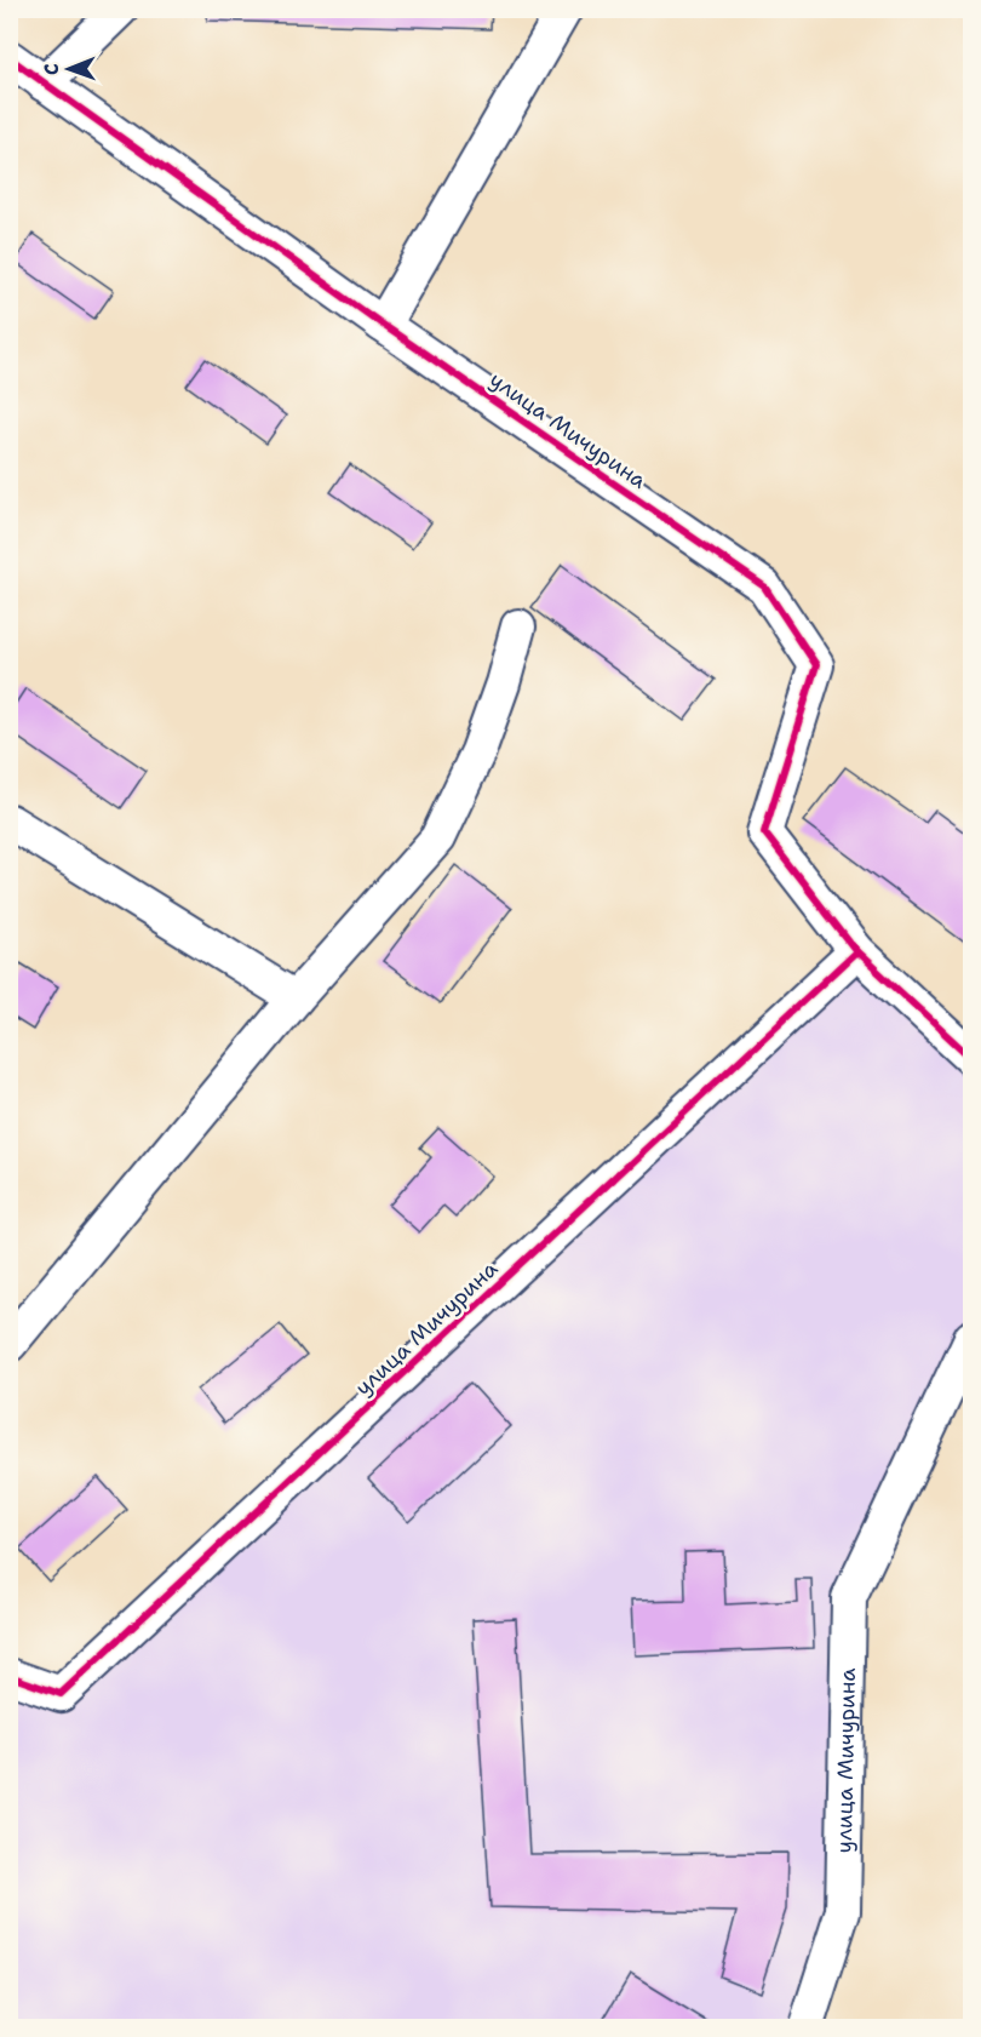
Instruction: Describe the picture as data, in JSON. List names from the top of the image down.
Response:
{
  "streets": {
    "street": ["улица Мичурина"]
  },
  "north": "left"
}
